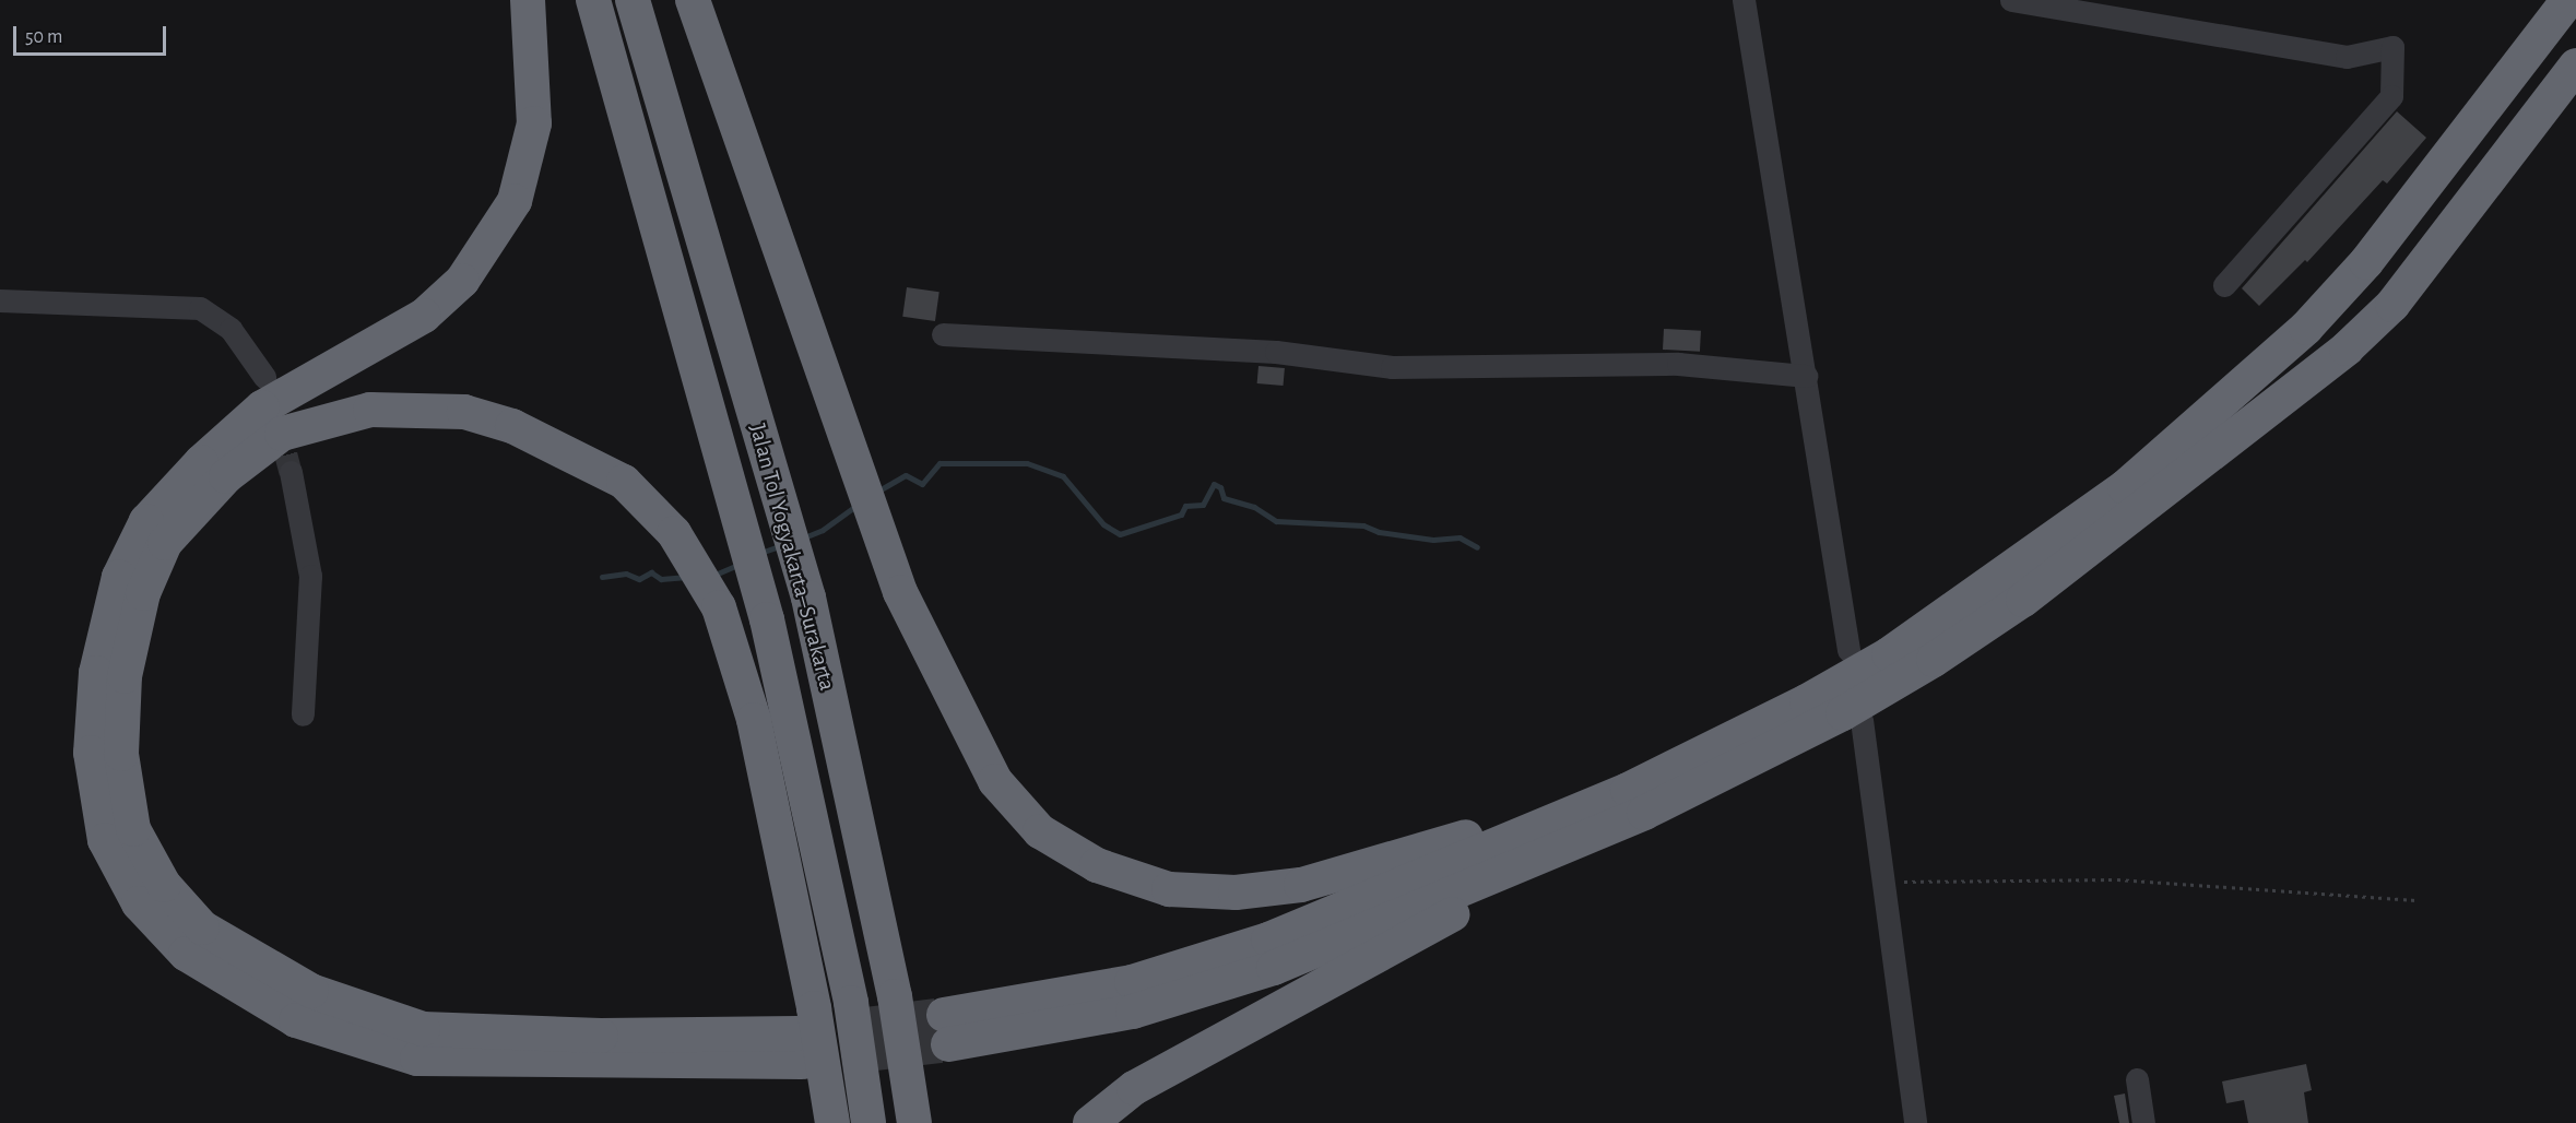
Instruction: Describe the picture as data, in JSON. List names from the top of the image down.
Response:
{
  "streets": {
    "highway": ["Jalan Tol Yogyakarta–Surakarta"]
  },
  "scale_bar": "50 m"
}
